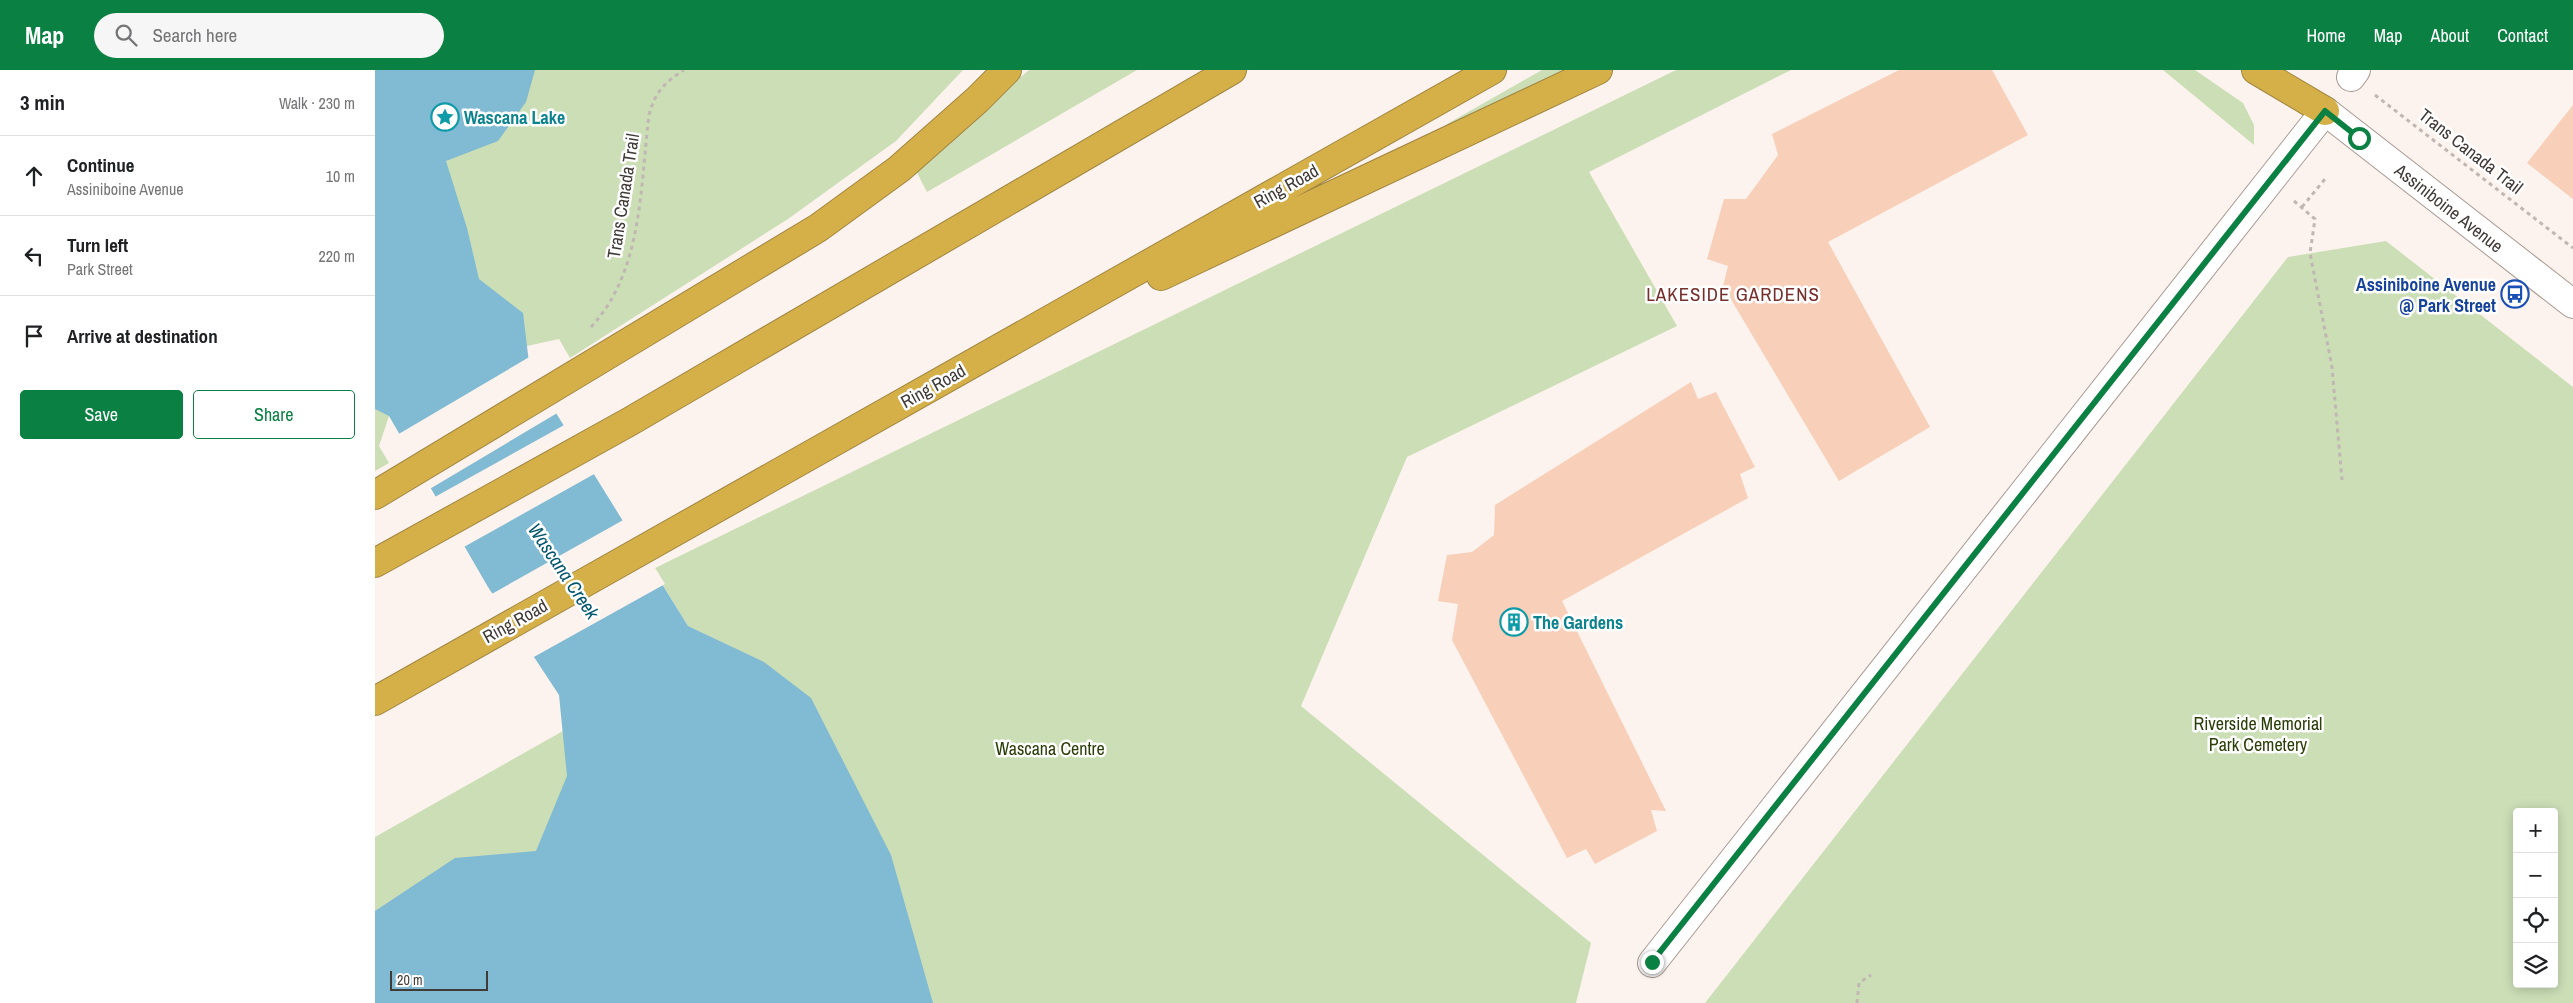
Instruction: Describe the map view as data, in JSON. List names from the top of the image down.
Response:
{
  "streets": {
    "highway": ["Ring Road"],
    "street": ["Assiniboine Avenue"],
    "path": ["Trans Canada Trail"]
  },
  "districts": ["LAKESIDE GARDENS"],
  "water": ["Wascana Creek"],
  "parks": ["Riverside Memorial Park Cemetery", "Wascana Centre"],
  "places": {
    "place": ["Wascana Lake"],
    "bus stop": ["Assiniboine Avenue @ Park Street"],
    "building": ["The Gardens"]
  },
  "scale_bar": "20 m",
  "page": {
    "header": "Map",
    "search": "Search here",
    "nav": [
      "Home",
      "Map",
      "About",
      "Contact"
    ],
    "heading": ["3 min", "Walk · 230 m"],
    "list": [
      ["Continue", "Assiniboine Avenue", "10 m"],
      ["Turn left", "Park Street", "220 m"],
      "Arrive at destination"
    ],
    "buttons": ["Save", "Share"],
    "map_buttons": ["+", "−"],
    "scale": "20 m"
  }
}
